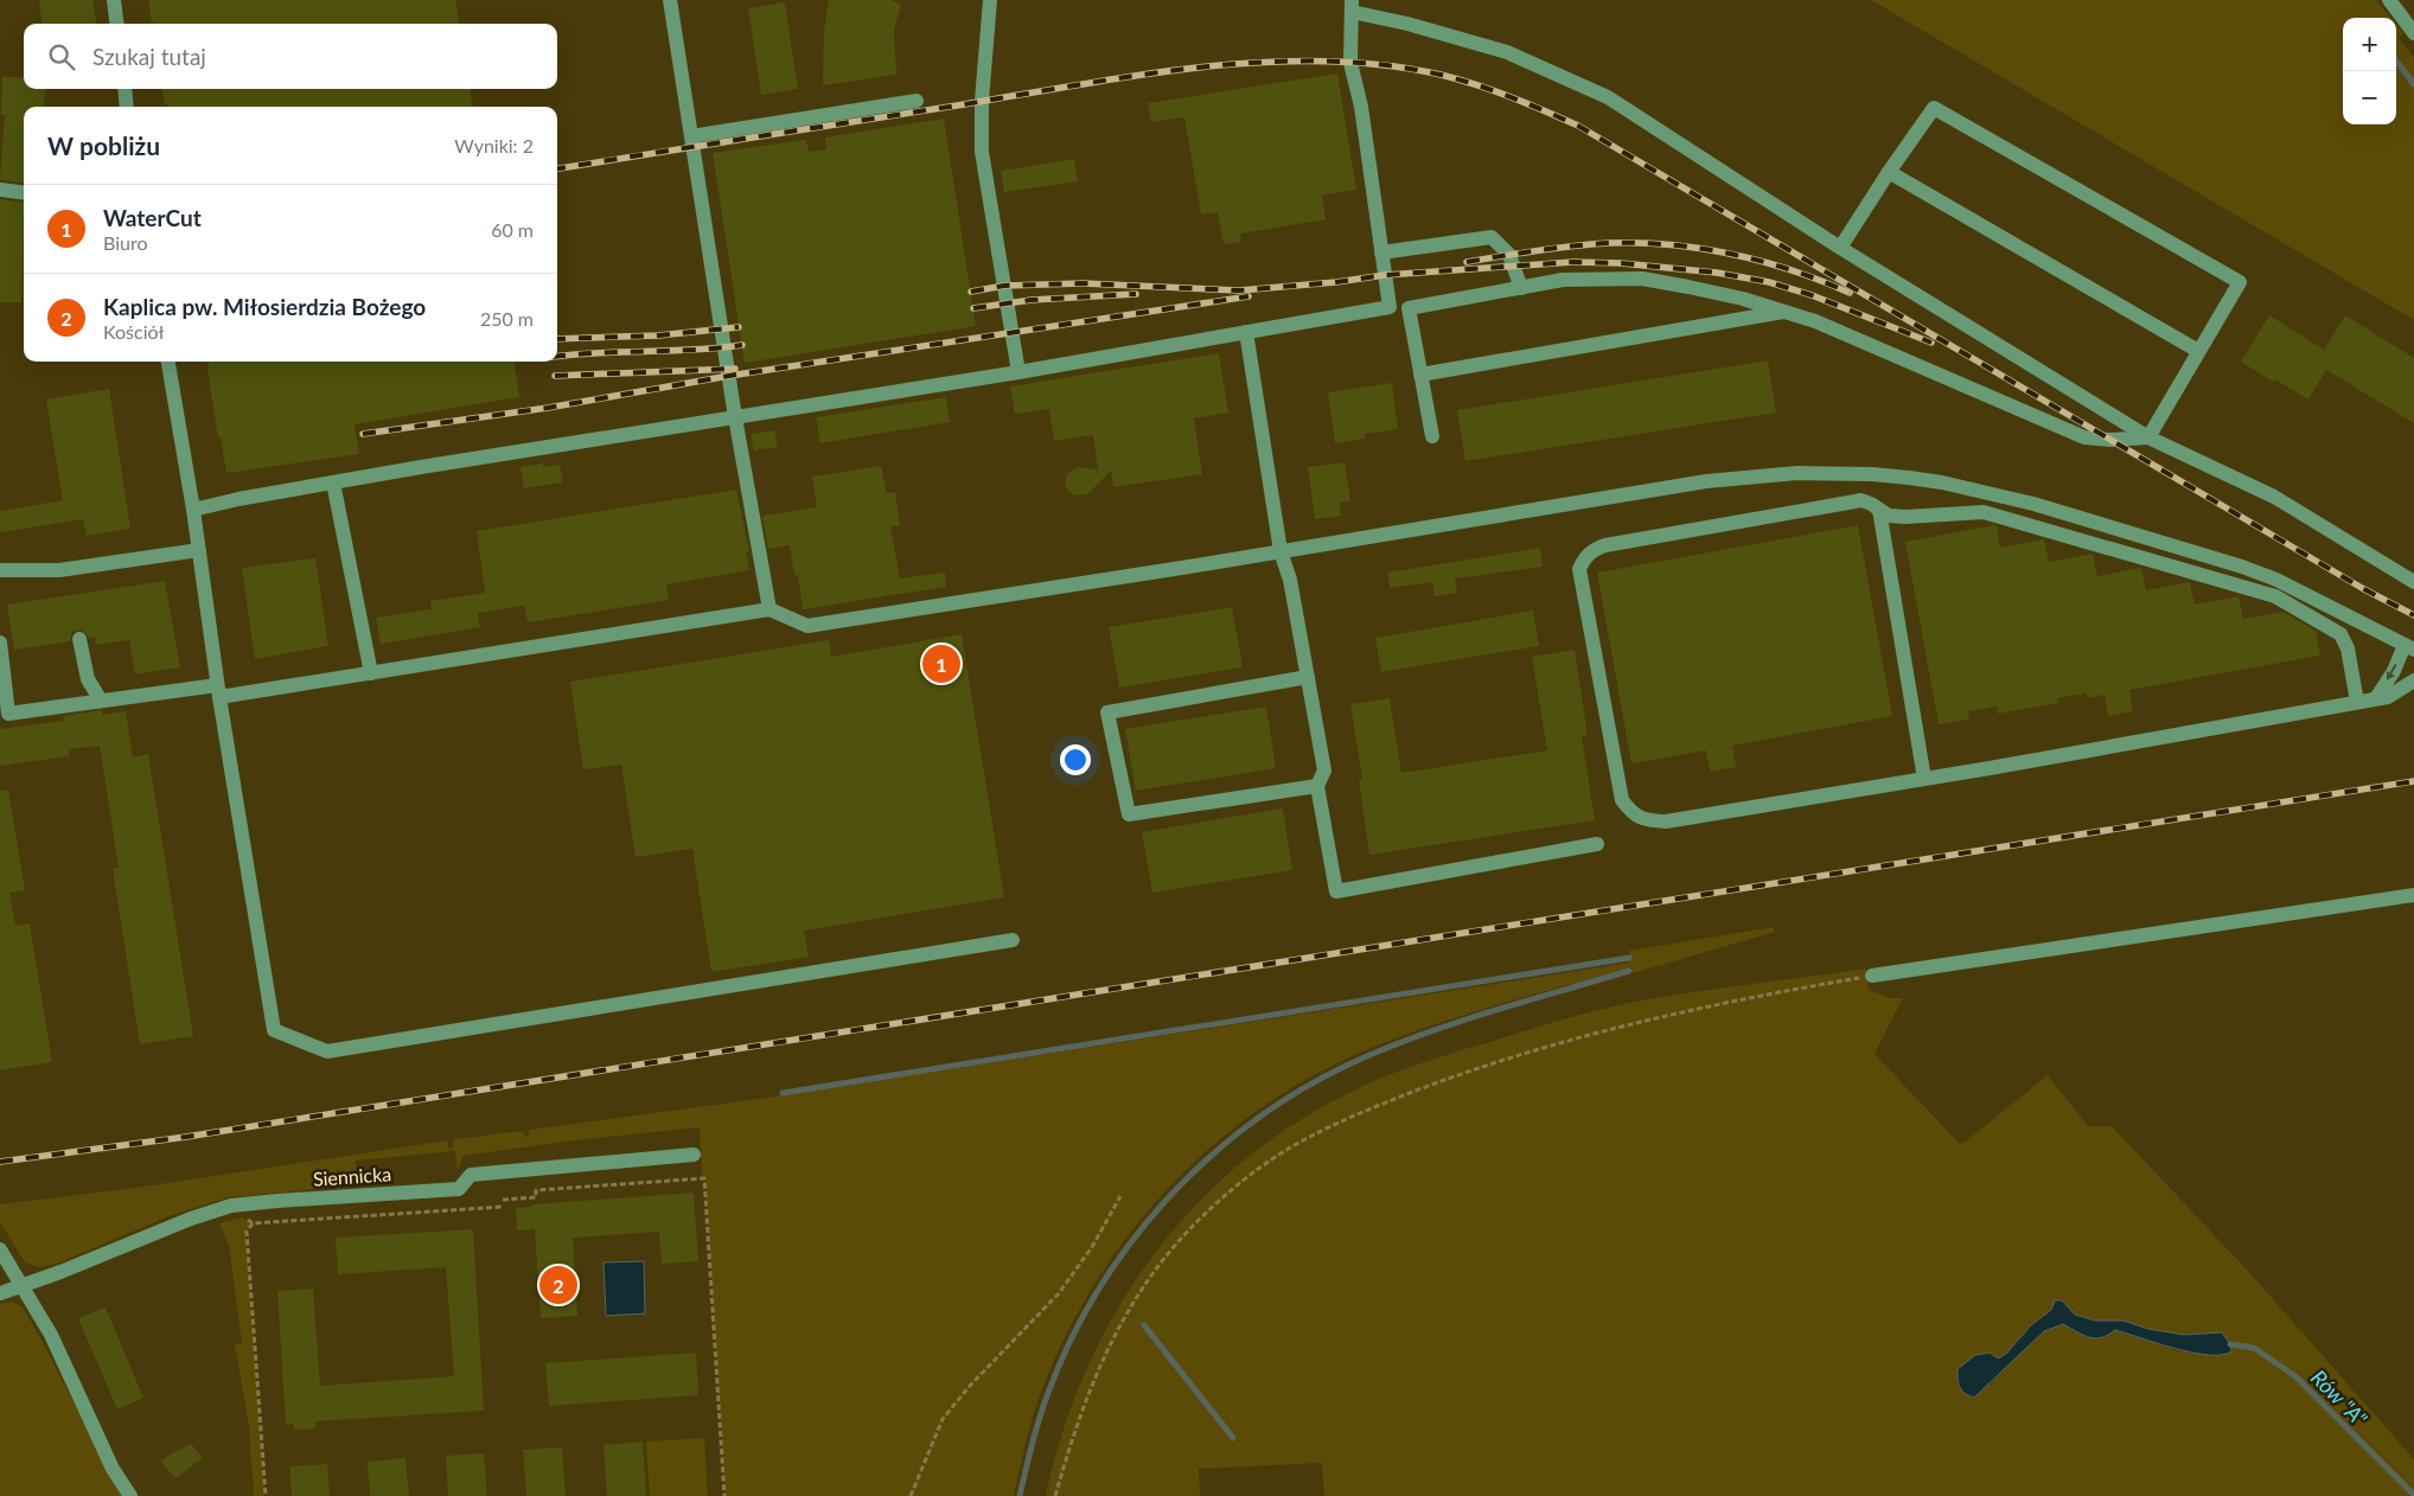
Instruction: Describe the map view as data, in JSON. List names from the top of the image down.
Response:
{
  "streets": {
    "street": ["Siennicka"]
  },
  "water": ["Rów \"A\""],
  "page": {
    "map_buttons": ["+", "−"],
    "search": "Szukaj tutaj",
    "heading": ["W pobliżu", "Wyniki: 2"],
    "list": [
      {
        "mark": "1",
        "name": "WaterCut",
        "note": "Biuro",
        "value": "60 m"
      },
      {
        "mark": "2",
        "name": "Kaplica pw. Miłosierdzia Bożego",
        "note": "Kościół",
        "value": "250 m"
      }
    ],
    "pins": ["1", "2"]
  }
}
